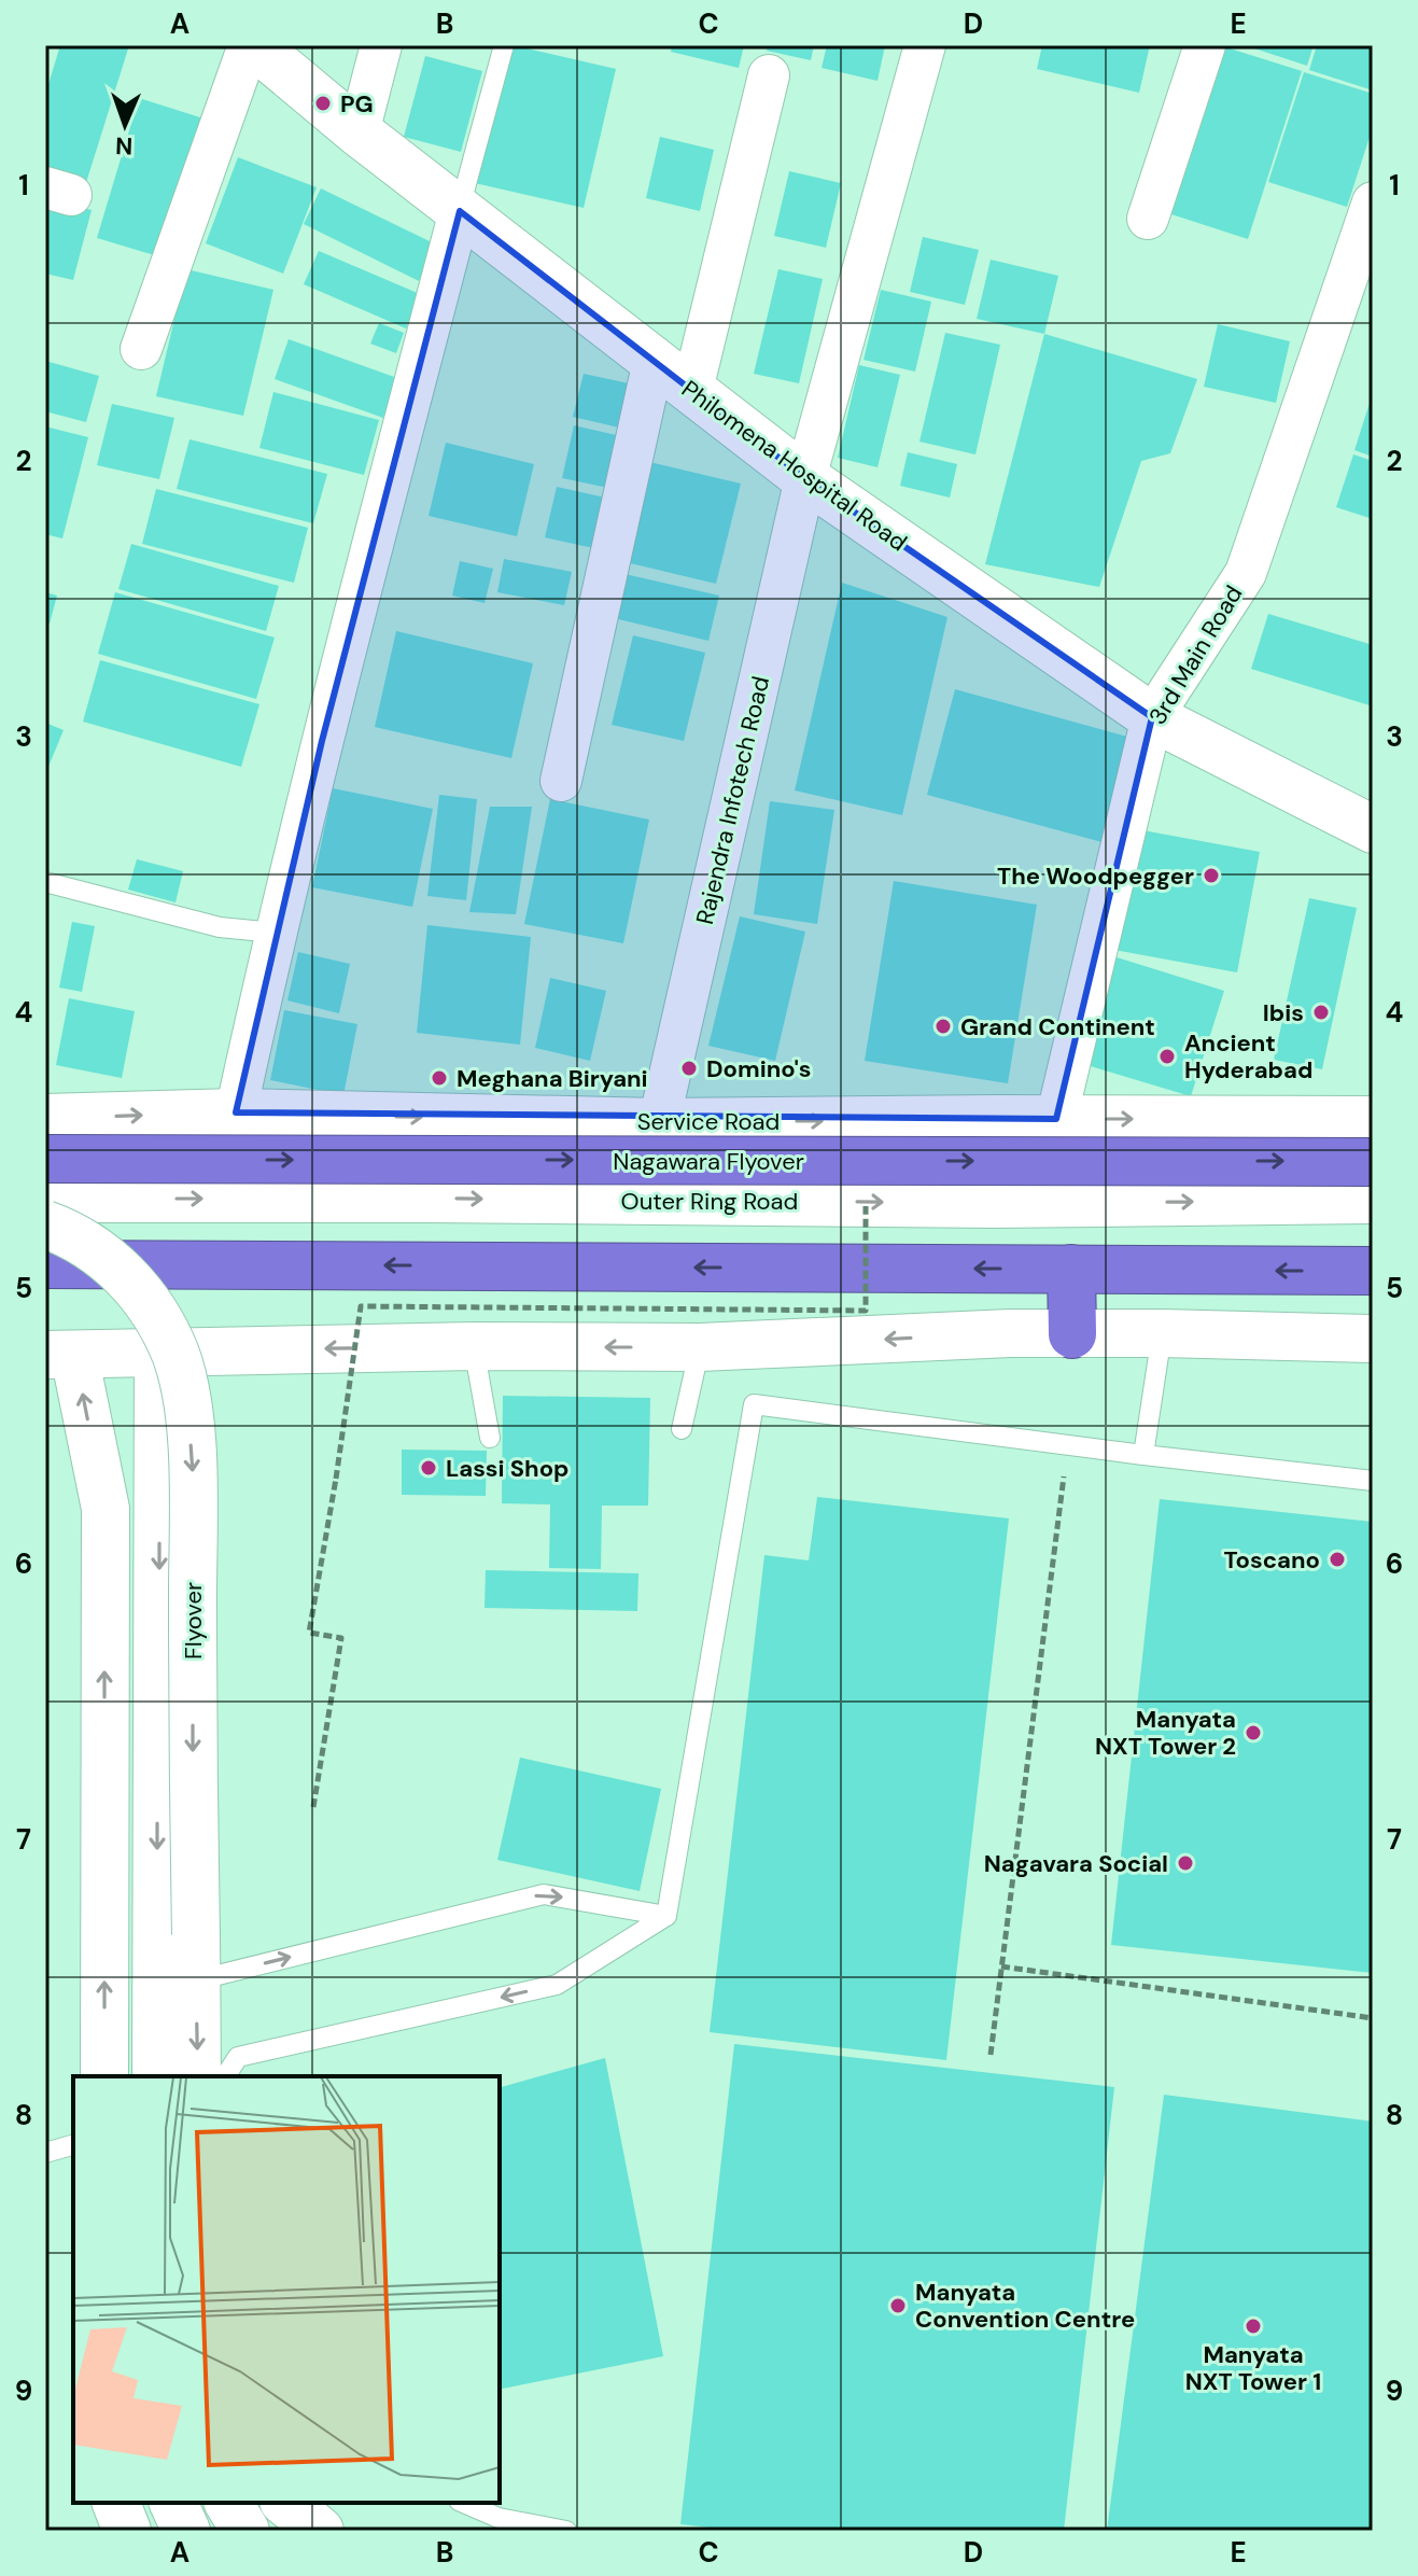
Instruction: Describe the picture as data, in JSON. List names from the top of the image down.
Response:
{
  "streets": {
    "highway": ["Nagawara Flyover"],
    "street": [
      "Philomena Hospital Road",
      "3rd Main Road",
      "Rajendra Infotech Road",
      "Service Road",
      "Outer Ring Road",
      "Flyover"
    ]
  },
  "crossings": [
    ["Philomena Hospital Road", "3rd Main Road"],
    ["Philomena Hospital Road", "Rajendra Infotech Road"],
    ["3rd Main Road", "Service Road"],
    ["Rajendra Infotech Road", "Service Road"]
  ],
  "places": [
    "PG",
    "The Woodpegger",
    "Ibis",
    "Grand Continent",
    "Ancient Hyderabad",
    "Domino's",
    "Meghana Biryani",
    "Lassi Shop",
    "Toscano",
    "Manyata NXT Tower 2",
    "Nagavara Social",
    "Manyata Convention Centre",
    "Manyata NXT Tower 1"
  ],
  "north": "bottom",
  "grid": {
    "columns": [
      "A",
      "B",
      "C",
      "D",
      "E"
    ],
    "rows": [
      "1",
      "2",
      "3",
      "4",
      "5",
      "6",
      "7",
      "8",
      "9"
    ]
  }
}
